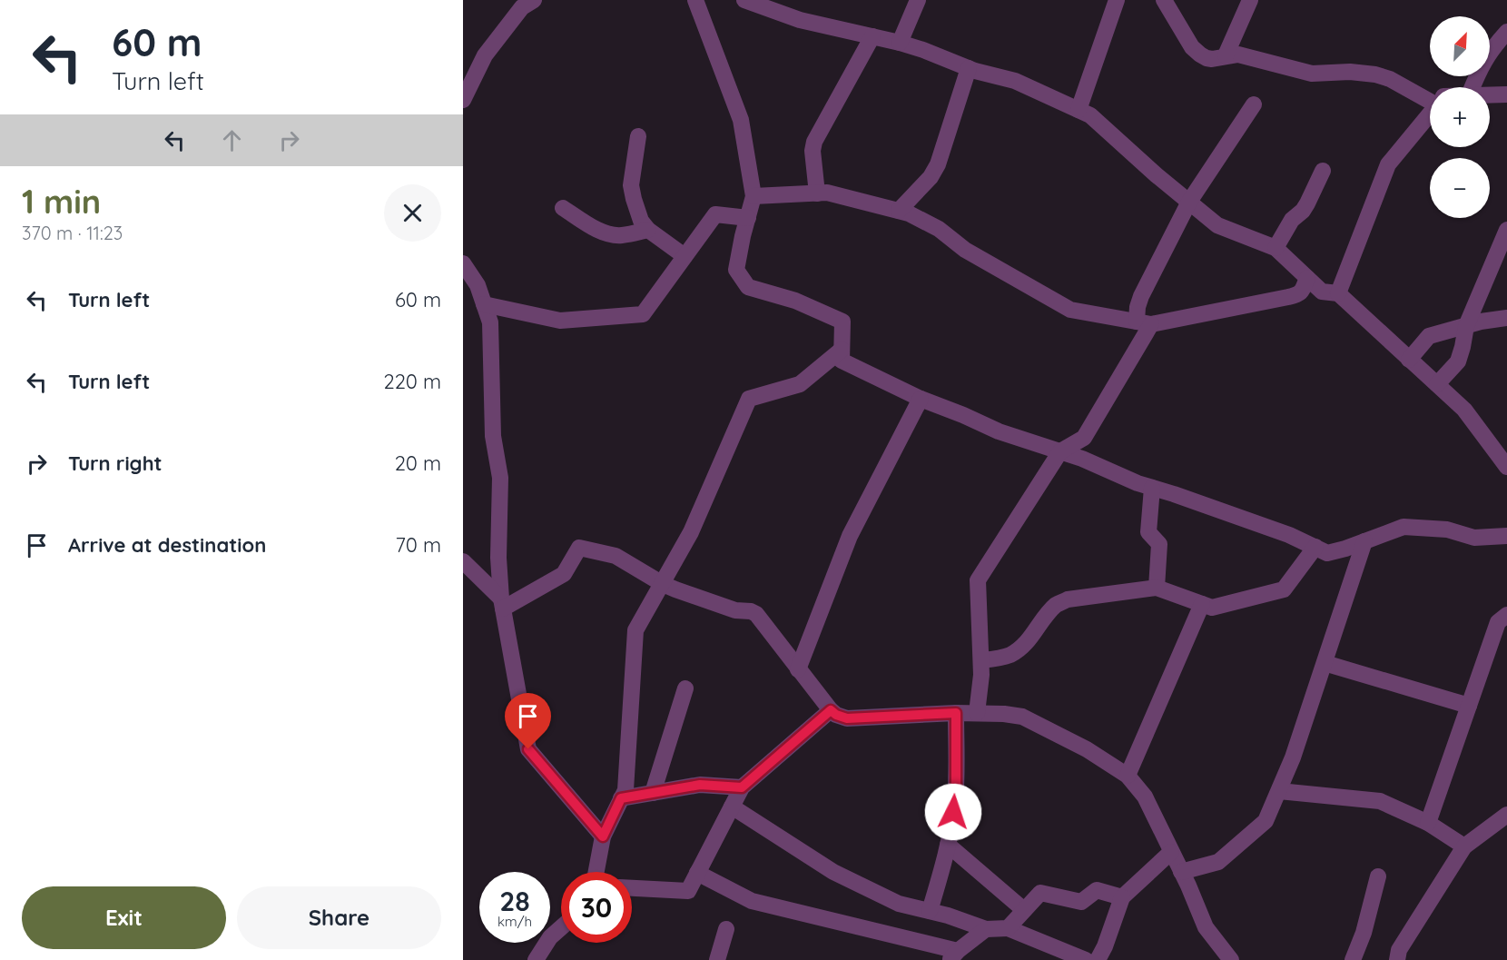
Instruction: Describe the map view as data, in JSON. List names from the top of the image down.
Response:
{
  "north": "top right",
  "page": {
    "turn": ["60 m", "Turn left"],
    "map_buttons": ["+", "−"],
    "heading": ["1 min", "370 m · 11:23"],
    "list": [
      {
        "name": "Turn left",
        "value": "60 m"
      },
      {
        "name": "Turn left",
        "value": "220 m"
      },
      {
        "name": "Turn right",
        "value": "20 m"
      },
      {
        "name": "Arrive at destination",
        "value": "70 m"
      }
    ],
    "speed": "28 km/h",
    "limit": "30",
    "buttons": ["Exit", "Share"]
  }
}
